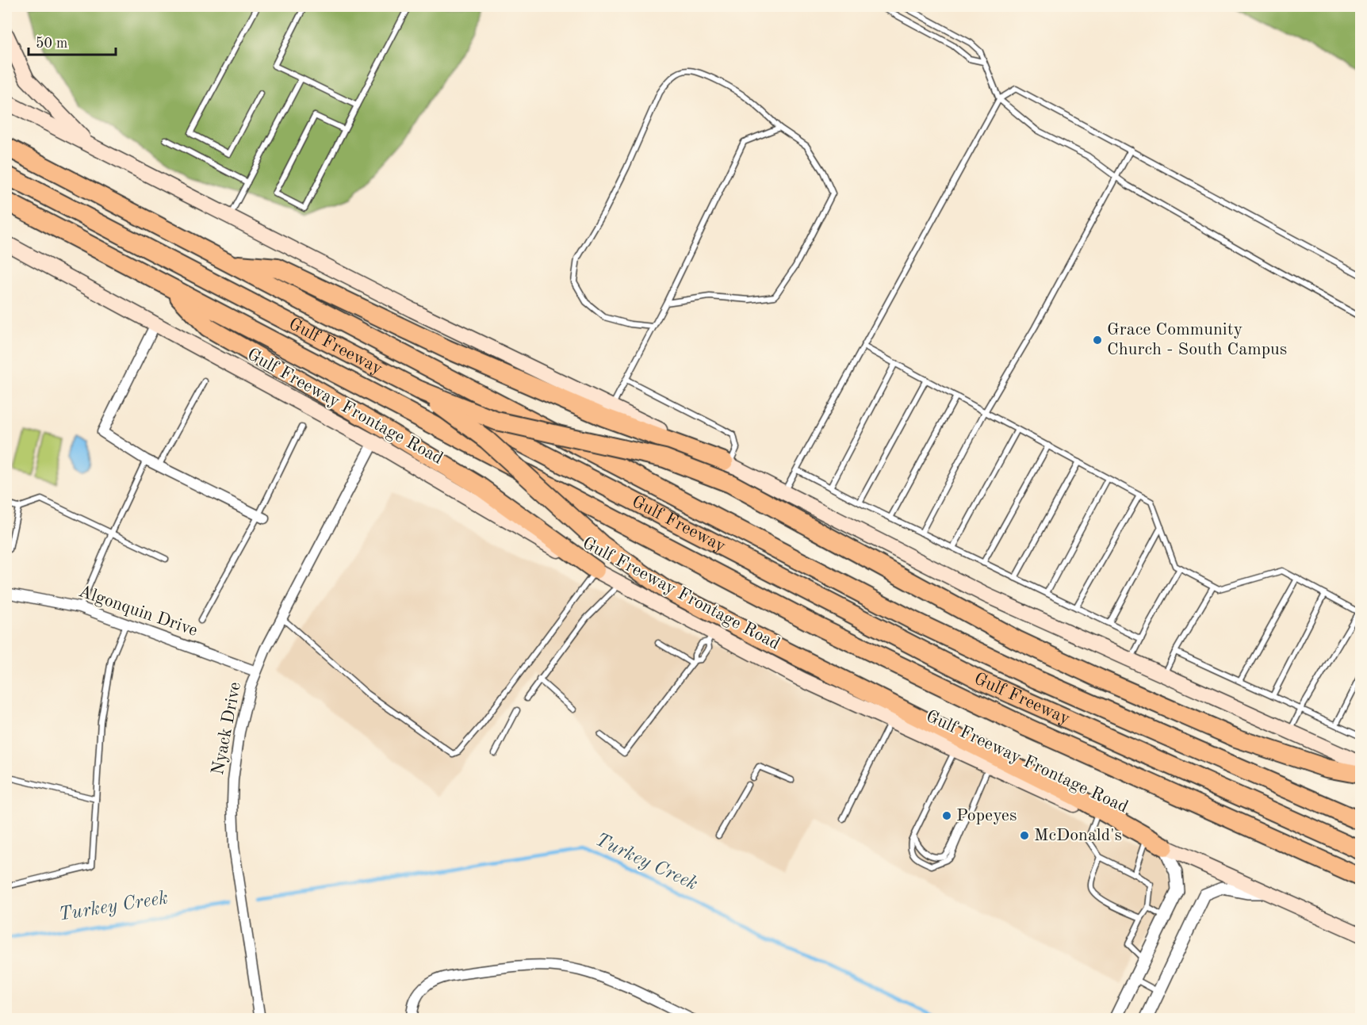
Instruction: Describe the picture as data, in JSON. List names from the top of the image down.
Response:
{
  "streets": {
    "highway": ["Gulf Freeway"],
    "main road": ["Gulf Freeway Frontage Road"],
    "street": ["Algonquin Drive", "Nyack Drive"]
  },
  "crossings": [
    ["Gulf Freeway Frontage Road", "Nyack Drive"],
    ["Algonquin Drive", "Nyack Drive"]
  ],
  "water": ["Turkey Creek"],
  "places": ["Grace Community Church - South Campus", "Popeyes", "McDonald's"],
  "scale_bar": "50 m"
}
